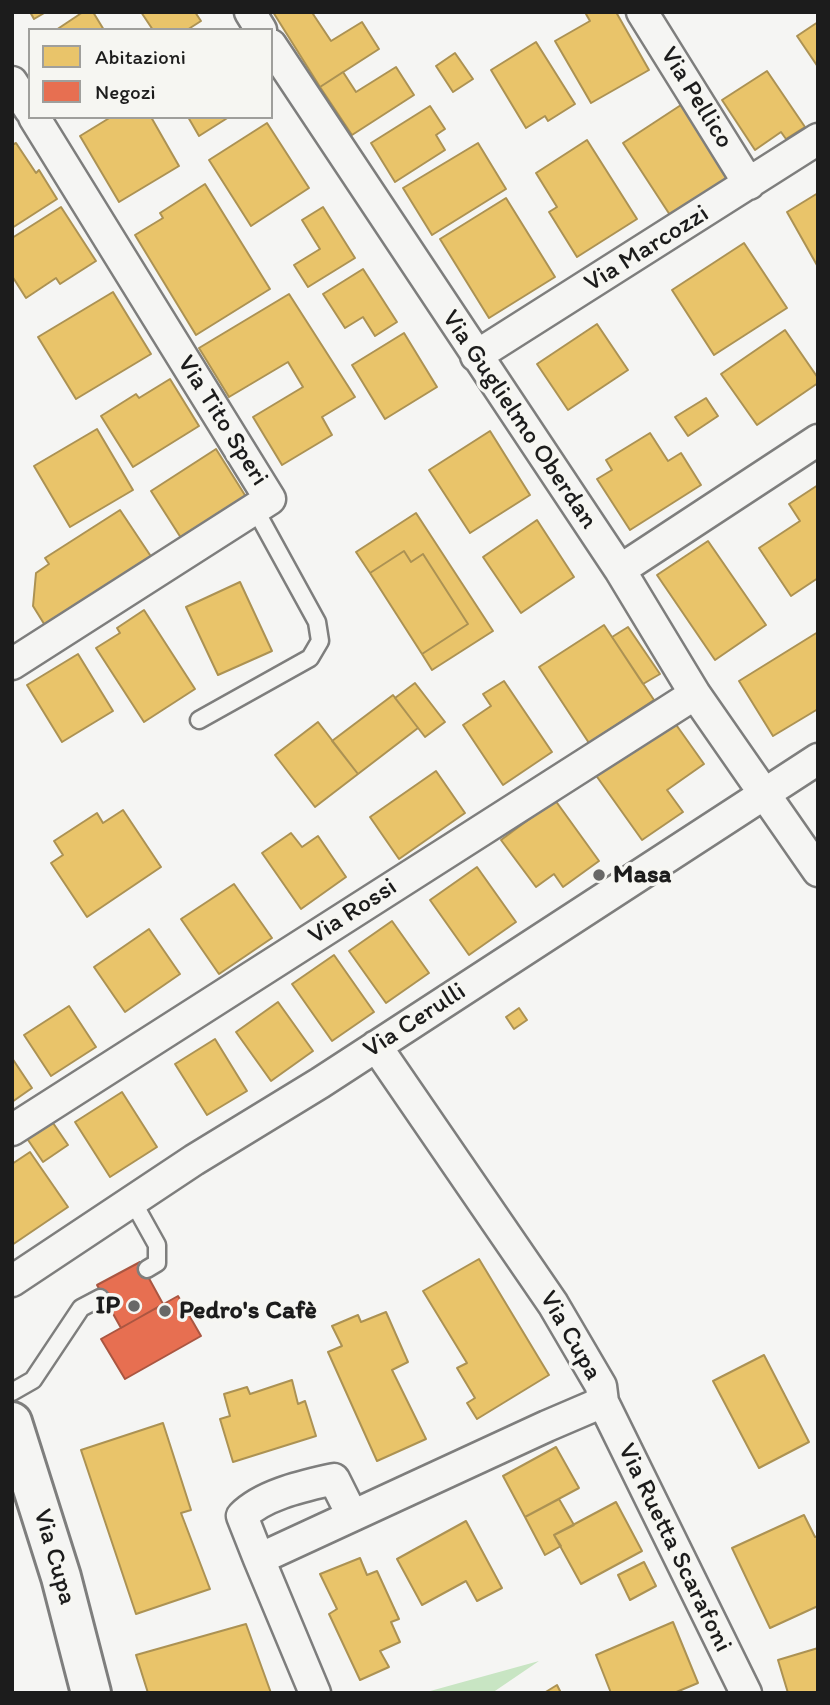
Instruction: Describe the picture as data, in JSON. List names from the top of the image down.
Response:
{
  "streets": {
    "street": [
      "Via Pellico",
      "Via Marcozzi",
      "Via Guglielmo Oberdan",
      "Via Tito Speri",
      "Via Rossi",
      "Via Cerulli",
      "Via Cupa",
      "Via Ruetta Scarafoni"
    ]
  },
  "crossings": [
    ["Via Pellico", "Via Marcozzi"],
    ["Via Marcozzi", "Via Guglielmo Oberdan"],
    ["Via Guglielmo Oberdan", "Via Rossi"],
    ["Via Guglielmo Oberdan", "Via Cerulli"],
    ["Via Cerulli", "Via Cupa"],
    ["Via Cupa", "Via Ruetta Scarafoni"]
  ],
  "places": ["Masa", "IP", "Pedro's Cafè"],
  "legend": ["Abitazioni", "Negozi"]
}
